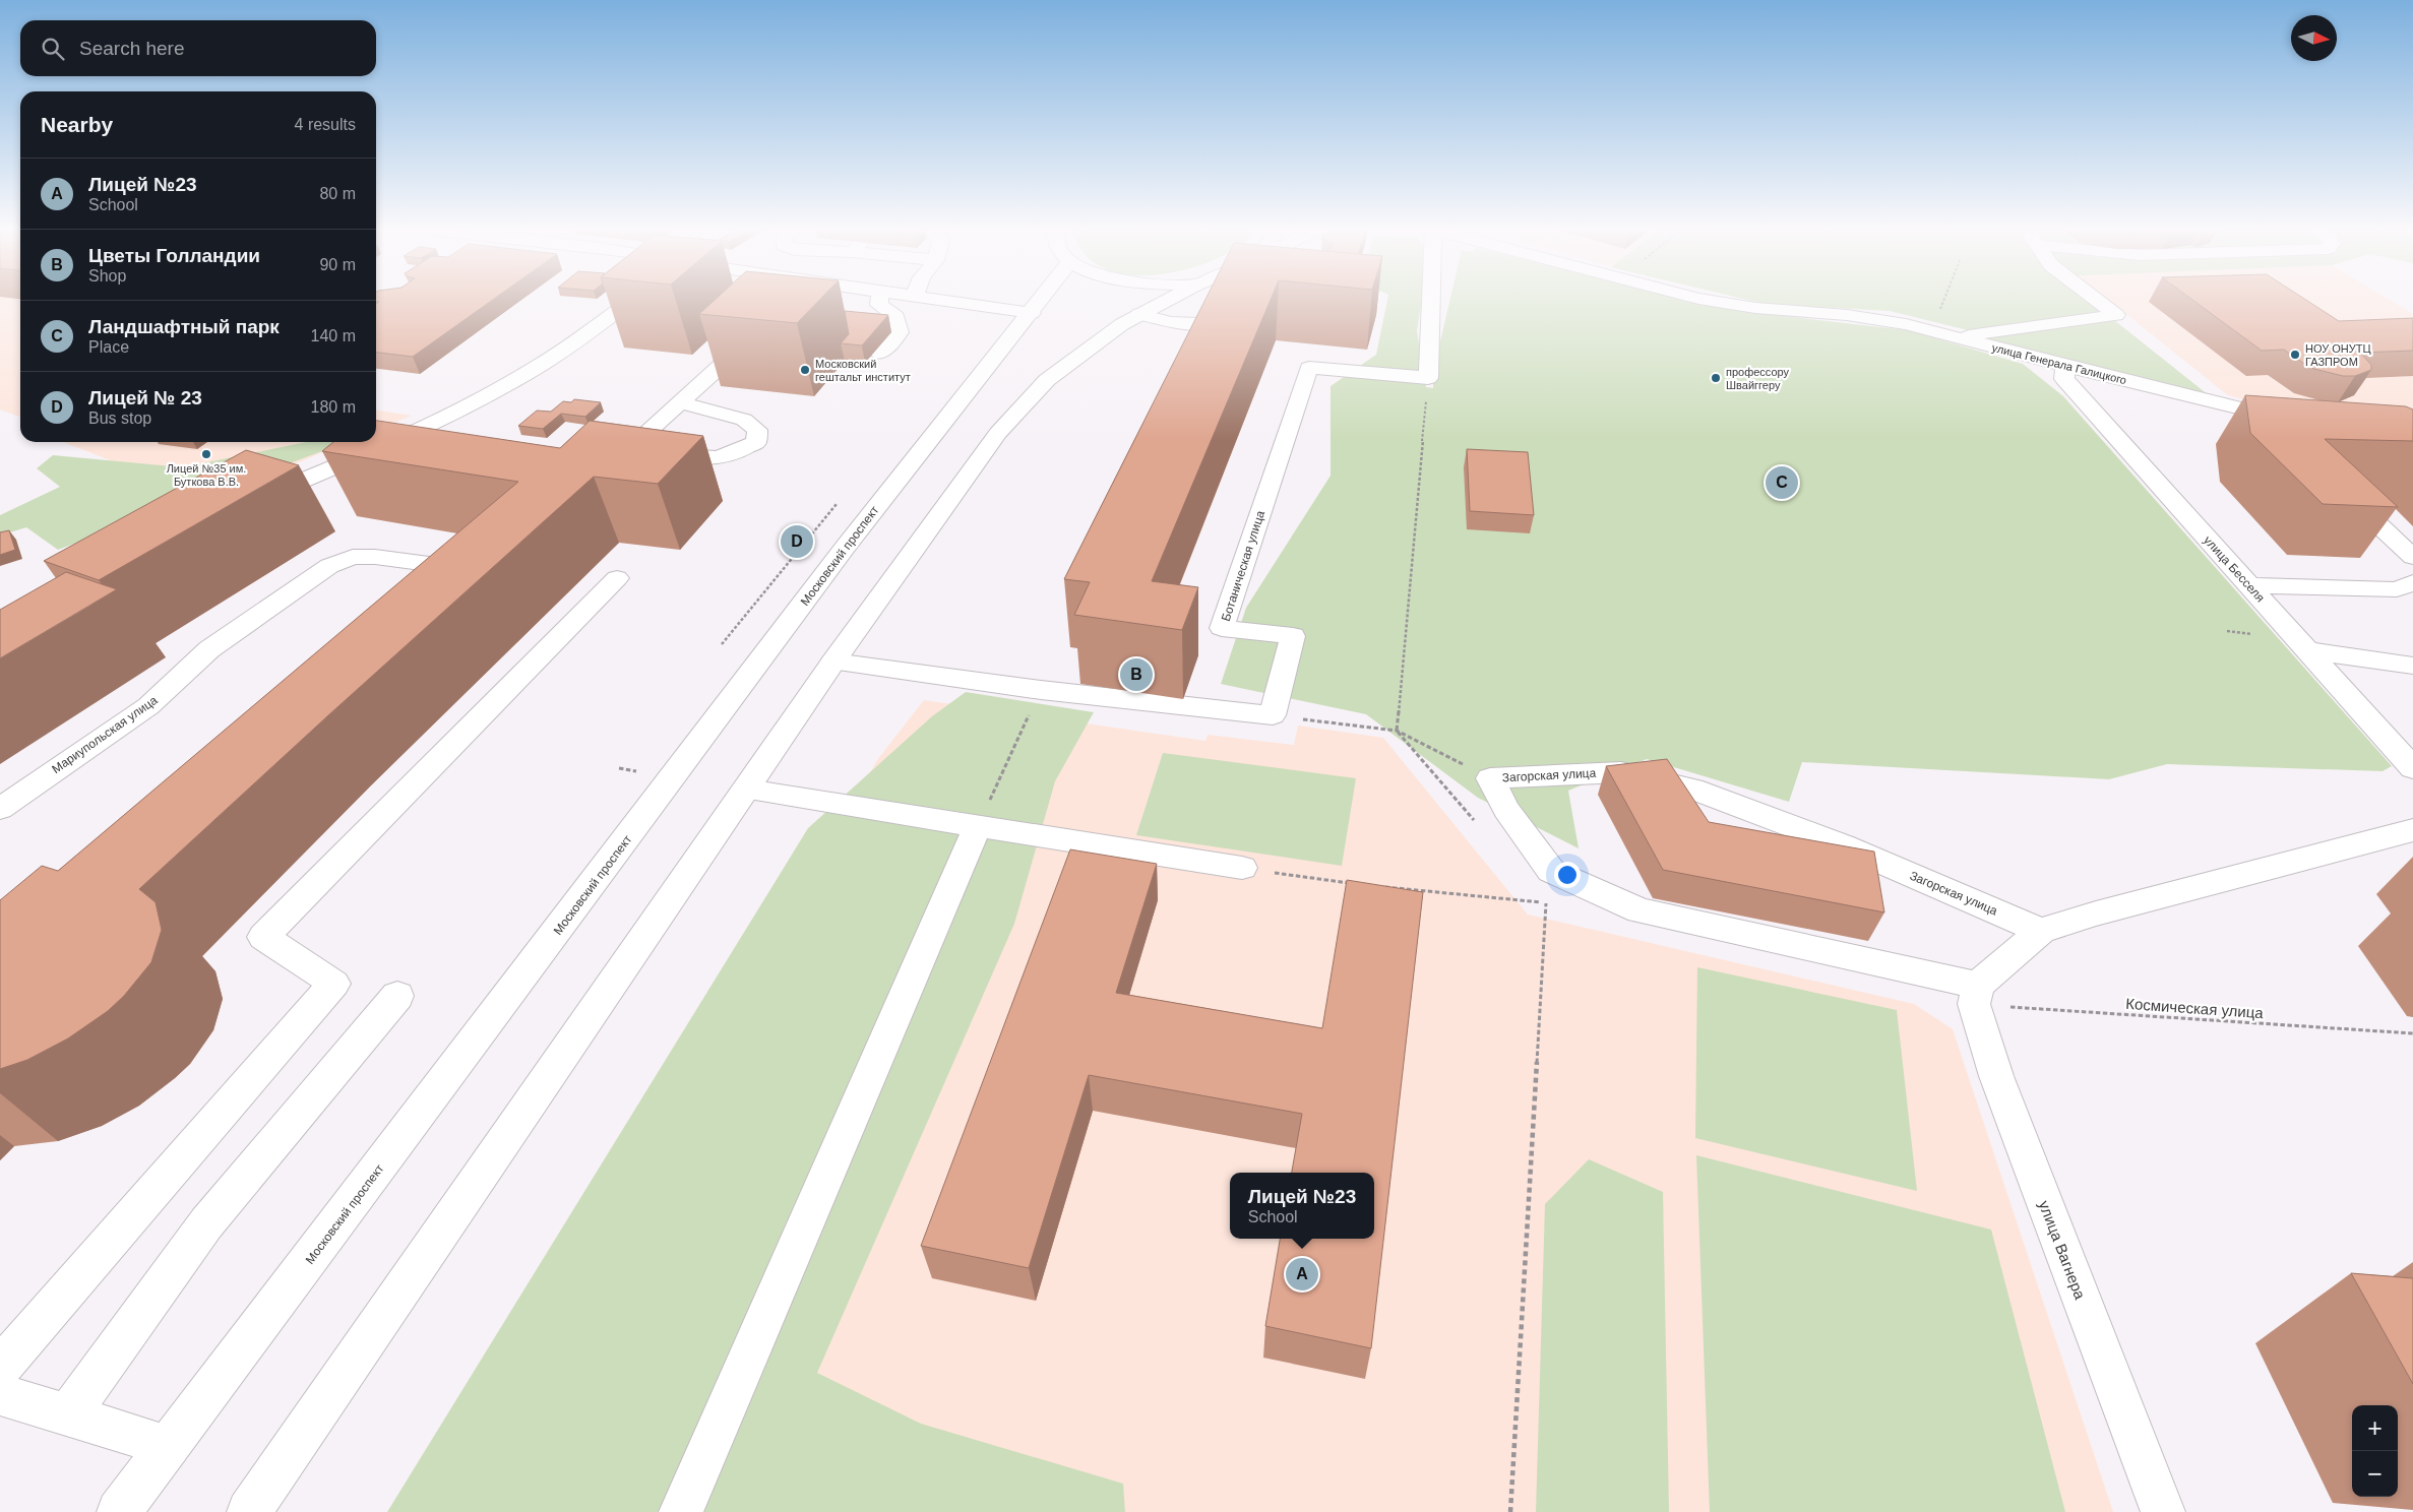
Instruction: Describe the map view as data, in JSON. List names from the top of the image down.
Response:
{
  "streets": {
    "street": [
      "улица Генерала Галицкого",
      "Московский проспект",
      "Ботаническая улица",
      "улица Бесселя",
      "Мариупольская улица",
      "Загорская улица",
      "улица Вагнера"
    ],
    "path": ["Космическая улица"]
  },
  "crossings": [
    ["улица Генерала Галицкого", "улица Бесселя"],
    ["Загорская улица", "Космическая улица"],
    ["Загорская улица", "улица Вагнера"],
    ["Космическая улица", "улица Вагнера"]
  ],
  "places": [
    "НОУ ОНУТЦ ГАЗПРОМ",
    "Московский гештальт институт",
    "профессору Швайггеру",
    "Лицей №35 им. Буткова В.В."
  ],
  "north": "right",
  "page": {
    "search": "Search here",
    "heading": ["Nearby", "4 results"],
    "list": [
      {
        "mark": "A",
        "name": "Лицей №23",
        "note": "School",
        "value": "80 m"
      },
      {
        "mark": "B",
        "name": "Цветы Голландии",
        "note": "Shop",
        "value": "90 m"
      },
      {
        "mark": "C",
        "name": "Ландшафтный парк",
        "note": "Place",
        "value": "140 m"
      },
      {
        "mark": "D",
        "name": "Лицей № 23",
        "note": "Bus stop",
        "value": "180 m"
      }
    ],
    "pins": [
      "C",
      "D",
      "B",
      "A"
    ],
    "popup": ["Лицей №23", "School"],
    "map_buttons": ["+", "−"]
  }
}
